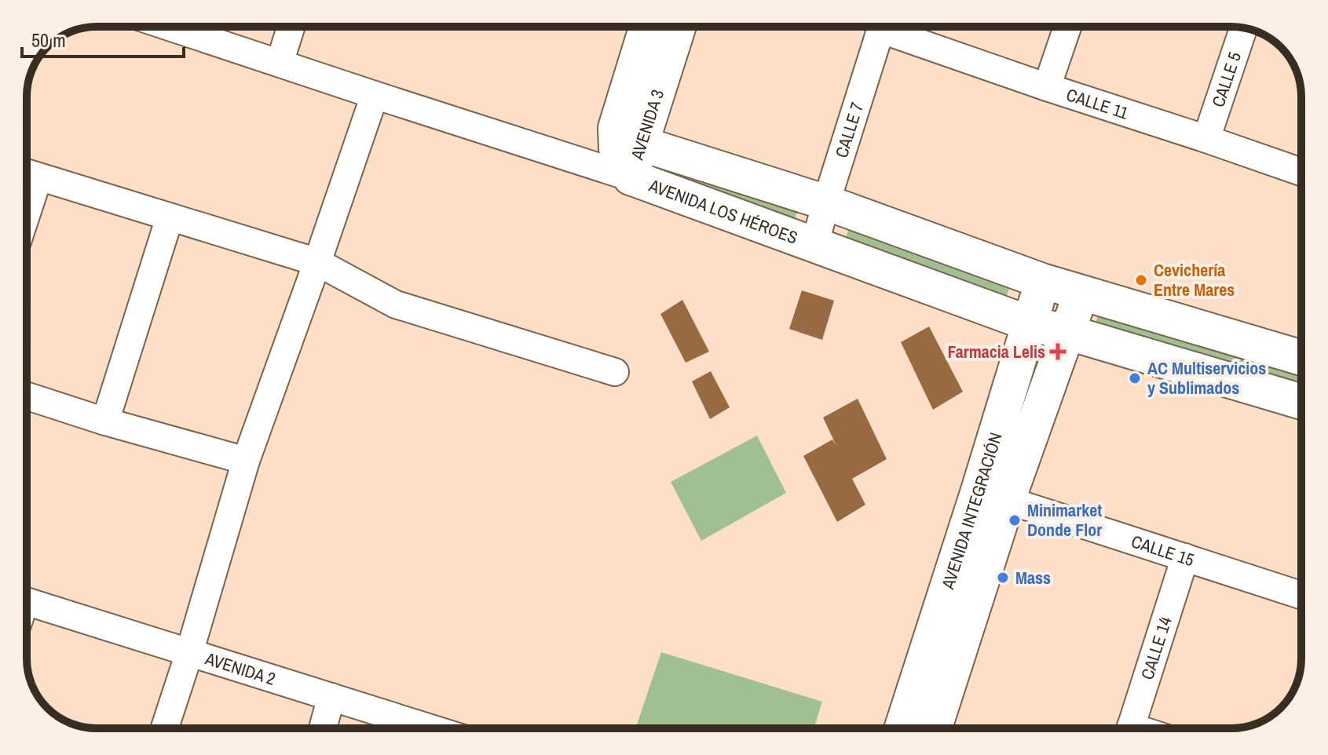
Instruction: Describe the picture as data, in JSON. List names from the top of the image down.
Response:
{
  "streets": {
    "main road": ["AVENIDA 3", "AVENIDA LOS HÉROES", "AVENIDA INTEGRACIÓN"],
    "street": [
      "CALLE 5",
      "CALLE 11",
      "CALLE 7",
      "CALLE 15",
      "CALLE 14",
      "AVENIDA 2"
    ]
  },
  "crossings": [
    ["CALLE 5", "CALLE 11"],
    ["AVENIDA 3", "AVENIDA LOS HÉROES"],
    ["CALLE 7", "AVENIDA LOS HÉROES"],
    ["AVENIDA LOS HÉROES", "AVENIDA INTEGRACIÓN"],
    ["AVENIDA INTEGRACIÓN", "CALLE 15"],
    ["CALLE 15", "CALLE 14"]
  ],
  "places": {
    "other": [
      "Cevichería Entre Mares",
      "AC Multiservicios y Sublimados",
      "Minimarket Donde Flor",
      "Mass"
    ],
    "health": ["Farmacia Lelis"]
  },
  "scale_bar": "50 m"
}
